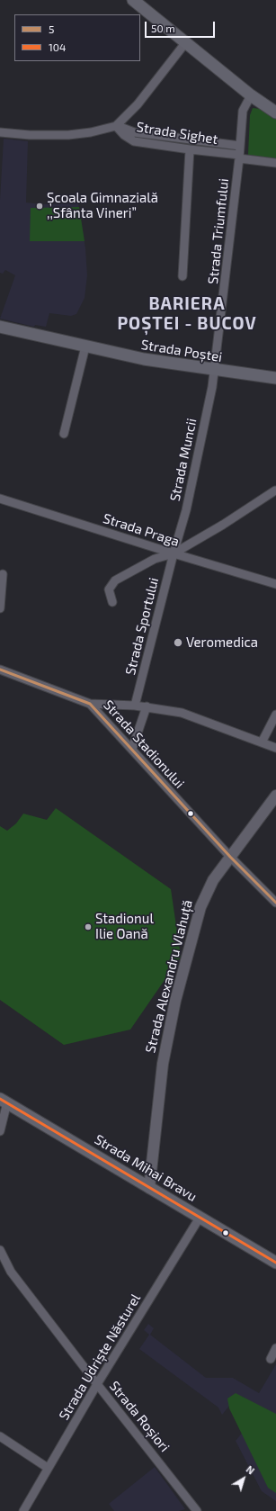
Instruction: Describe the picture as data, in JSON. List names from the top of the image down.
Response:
{
  "streets": {
    "main road": ["Strada Poștei", "Strada Mihai Bravu"],
    "street": [
      "Strada Sighet",
      "Strada Triumfului",
      "Strada Muncii",
      "Strada Praga",
      "Strada Sportului",
      "Strada Stadionului",
      "Strada Alexandru Vlahuță",
      "Strada Udriște Năsturel",
      "Strada Roșiori"
    ]
  },
  "crossings": [
    ["Strada Sighet", "Strada Triumfului"],
    ["Strada Triumfului", "Strada Poștei"],
    ["Strada Triumfului", "Strada Muncii"],
    ["Strada Poștei", "Strada Muncii"],
    ["Strada Muncii", "Strada Praga"],
    ["Strada Muncii", "Strada Sportului"],
    ["Strada Praga", "Strada Sportului"],
    ["Strada Stadionului", "Strada Alexandru Vlahuță"],
    ["Strada Alexandru Vlahuță", "Strada Mihai Bravu"],
    ["Strada Mihai Bravu", "Strada Udriște Năsturel"],
    ["Strada Udriște Năsturel", "Strada Roșiori"]
  ],
  "districts": ["BARIERA POȘTEI - BUCOV"],
  "places": ["Școala Gimnazială ,,Sfânta Vineri”", "Veromedica", "Stadionul Ilie Oană"],
  "lines": ["transit line 5", "transit line 104"],
  "legend": ["5", "104"],
  "scale_bar": "50 m",
  "north": "top right"
}
